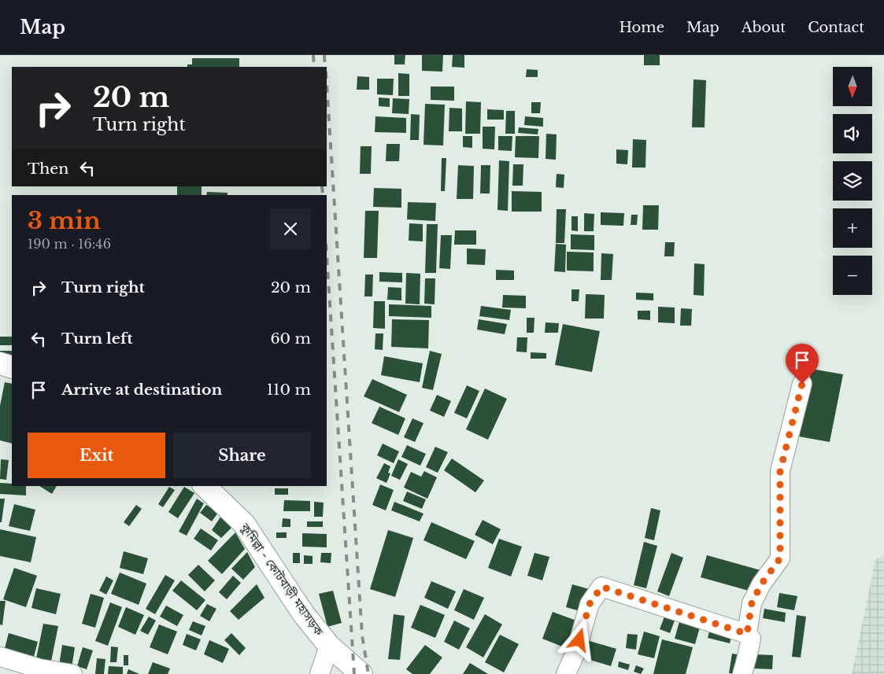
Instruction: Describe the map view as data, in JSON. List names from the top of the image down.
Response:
{
  "streets": {
    "main road": ["কুমিল্লা - কোটবাড়ী মহাসড়ক"]
  },
  "north": "bottom",
  "page": {
    "header": "Map",
    "nav": [
      "Home",
      "Map",
      "About",
      "Contact"
    ],
    "map_buttons": ["+", "−"],
    "turn": ["20 m", "Turn right"],
    "then": "Then",
    "heading": ["3 min", "190 m · 16:46"],
    "list": [
      {
        "name": "Turn right",
        "value": "20 m"
      },
      {
        "name": "Turn left",
        "value": "60 m"
      },
      {
        "name": "Arrive at destination",
        "value": "110 m"
      }
    ],
    "buttons": ["Exit", "Share"]
  }
}
